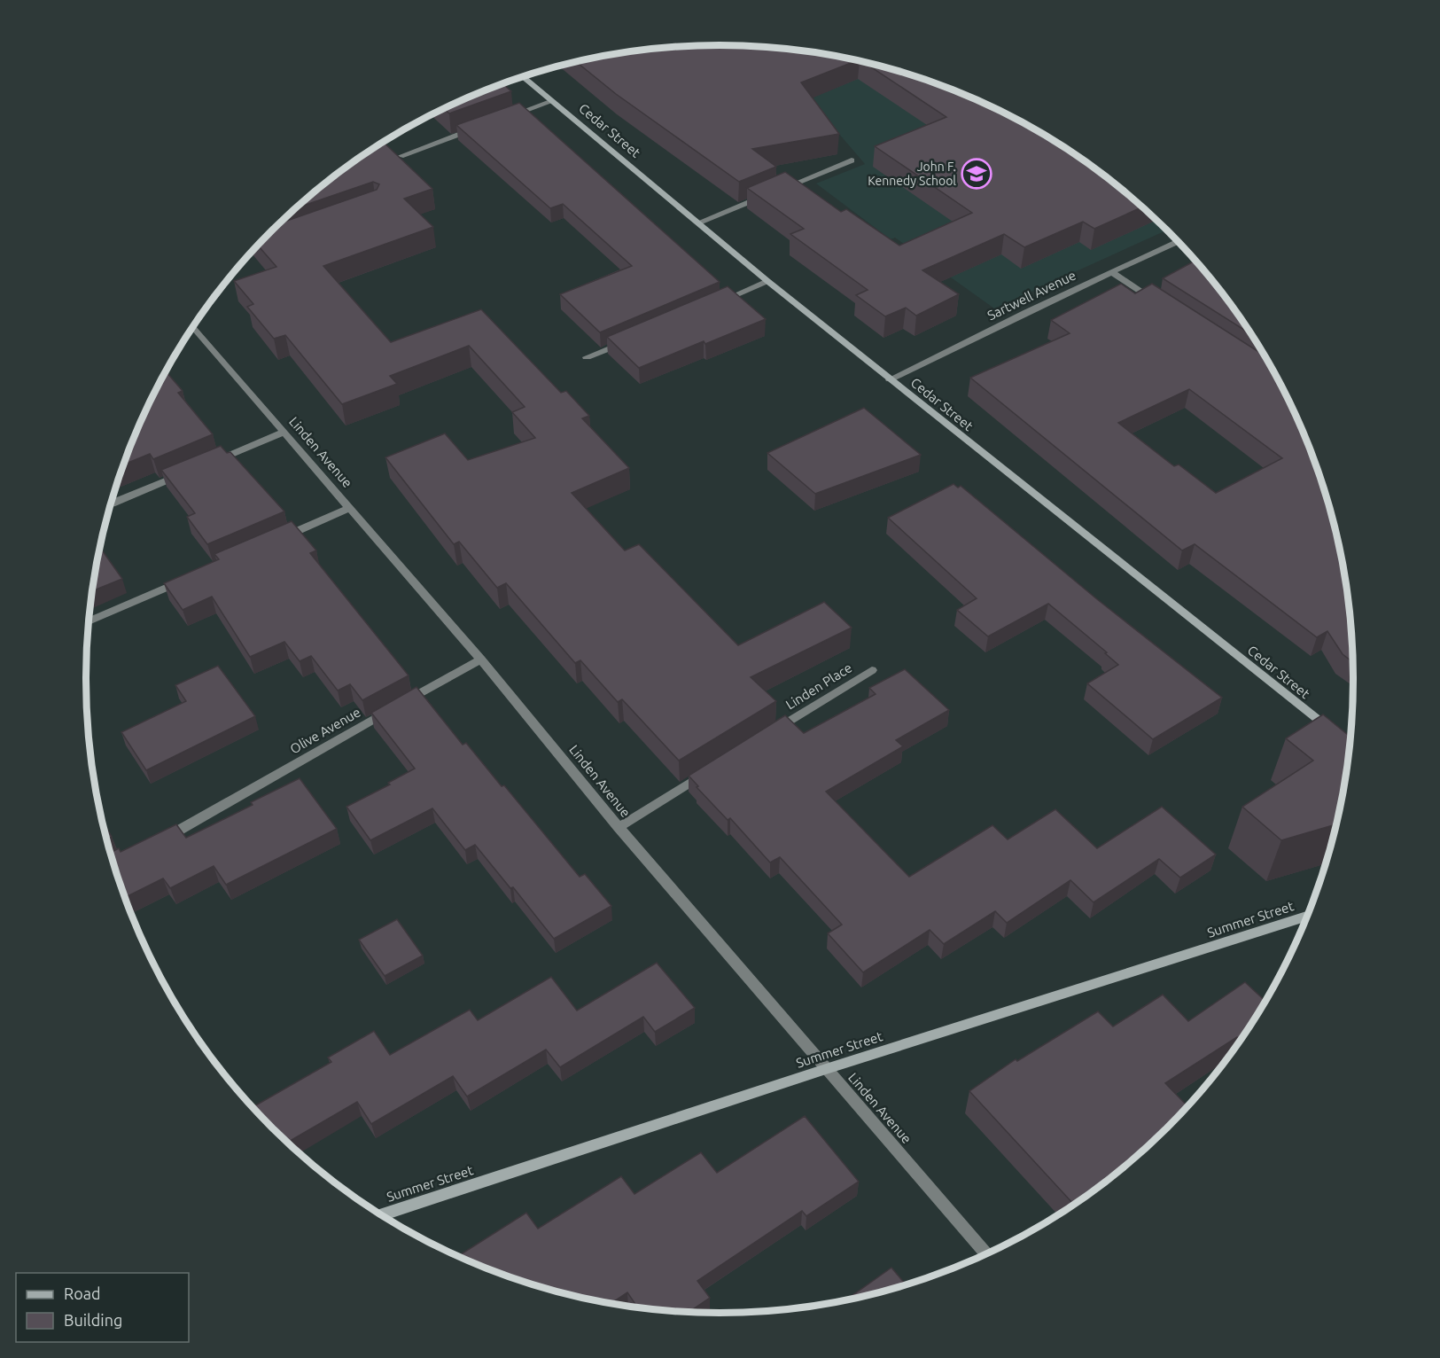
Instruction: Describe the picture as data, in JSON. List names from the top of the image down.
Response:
{
  "streets": {
    "street": [
      "Cedar Street",
      "Sartwell Avenue",
      "Linden Avenue",
      "Linden Place",
      "Olive Avenue",
      "Summer Street"
    ]
  },
  "crossings": [
    ["Cedar Street", "Sartwell Avenue"],
    ["Linden Avenue", "Olive Avenue"],
    ["Linden Avenue", "Summer Street"]
  ],
  "places": {
    "school or university": ["John F. Kennedy School"]
  },
  "legend": ["Road", "Building"]
}
